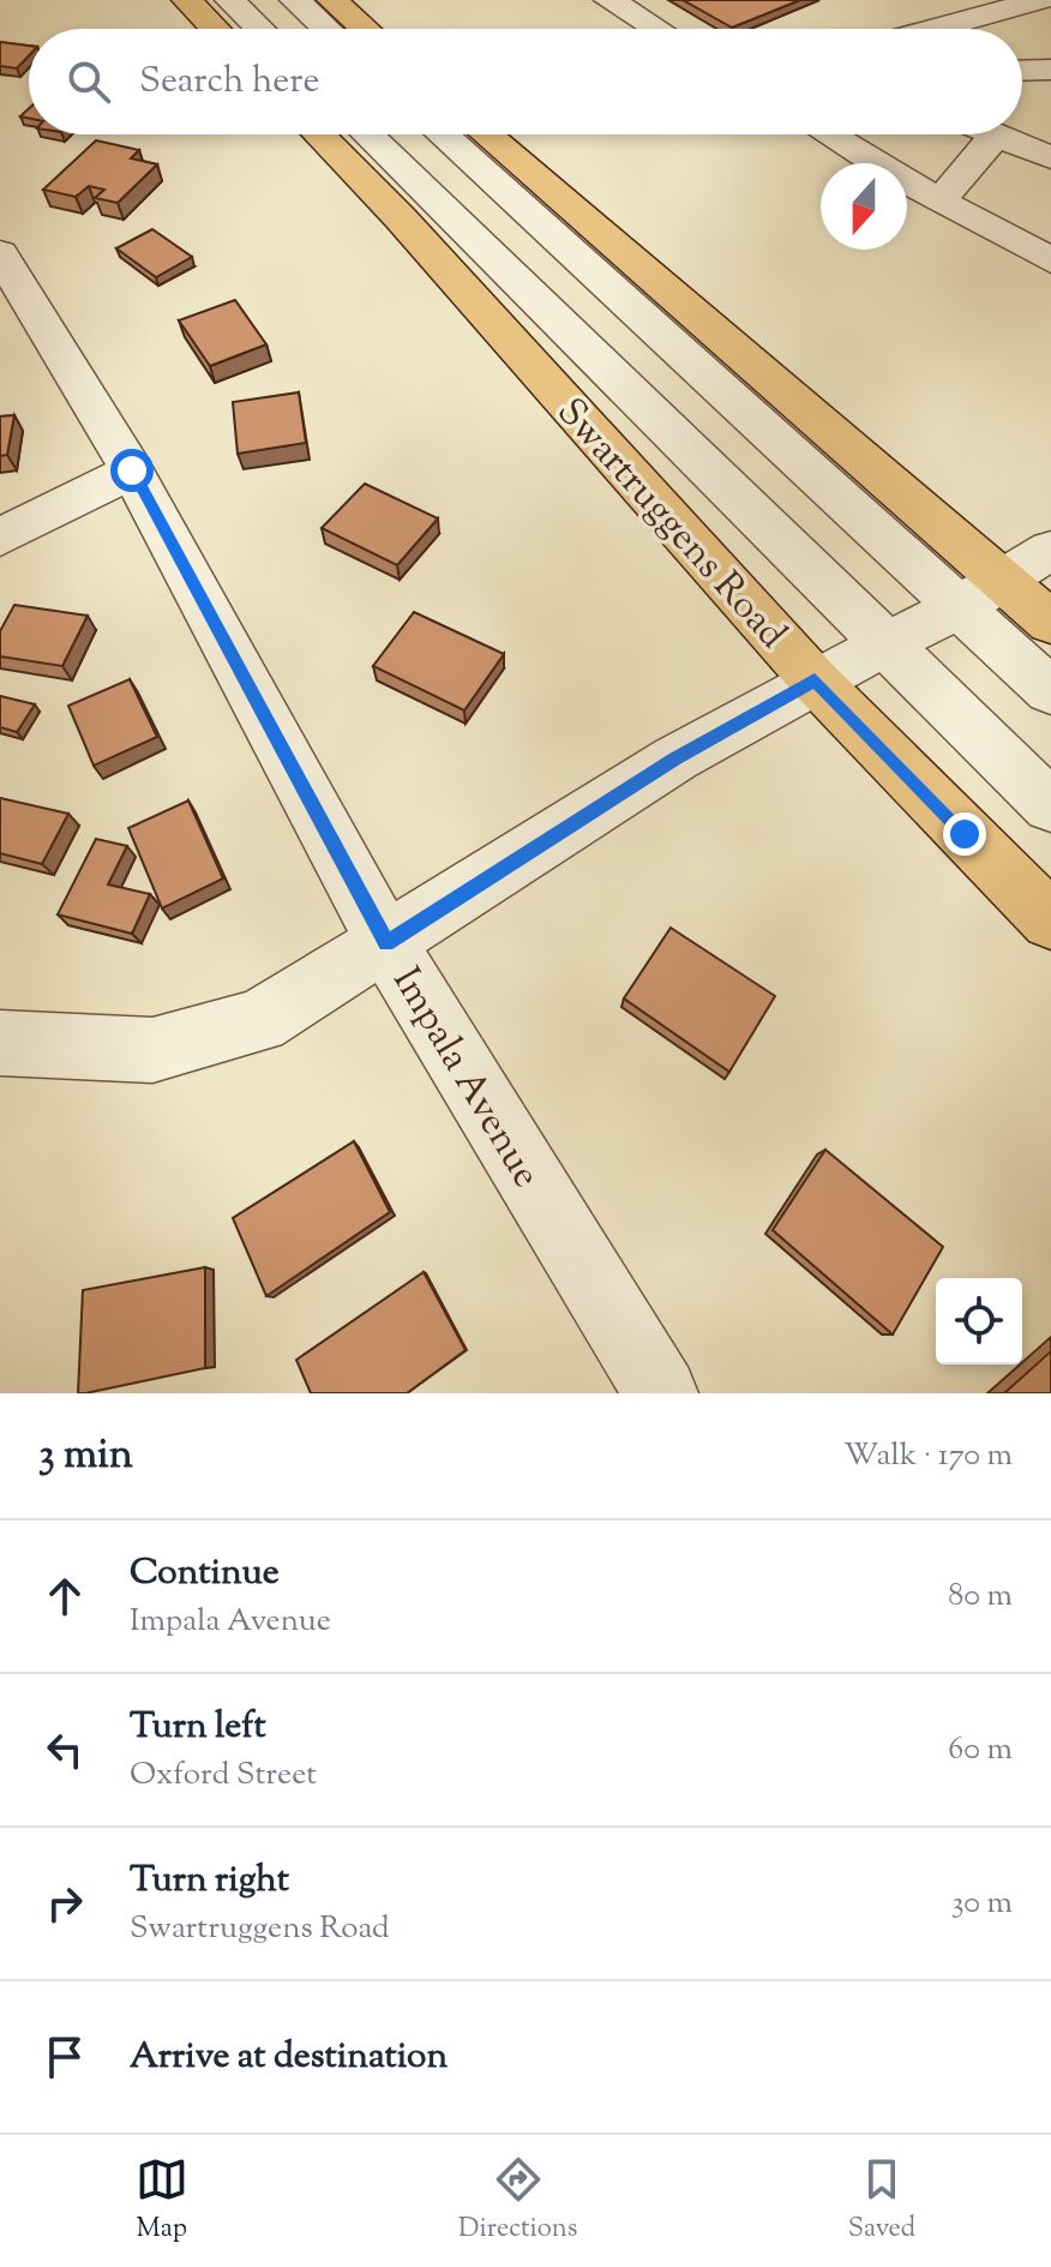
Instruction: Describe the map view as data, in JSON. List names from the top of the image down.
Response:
{
  "streets": {
    "main road": ["Swartruggens Road"],
    "street": ["Impala Avenue"]
  },
  "north": "bottom",
  "page": {
    "search": "Search here",
    "heading": ["3 min", "Walk · 170 m"],
    "list": [
      ["Continue", "Impala Avenue", "80 m"],
      ["Turn left", "Oxford Street", "60 m"],
      ["Turn right", "Swartruggens Road", "30 m"],
      "Arrive at destination"
    ],
    "nav": ["Map", "Directions", "Saved"]
  }
}
